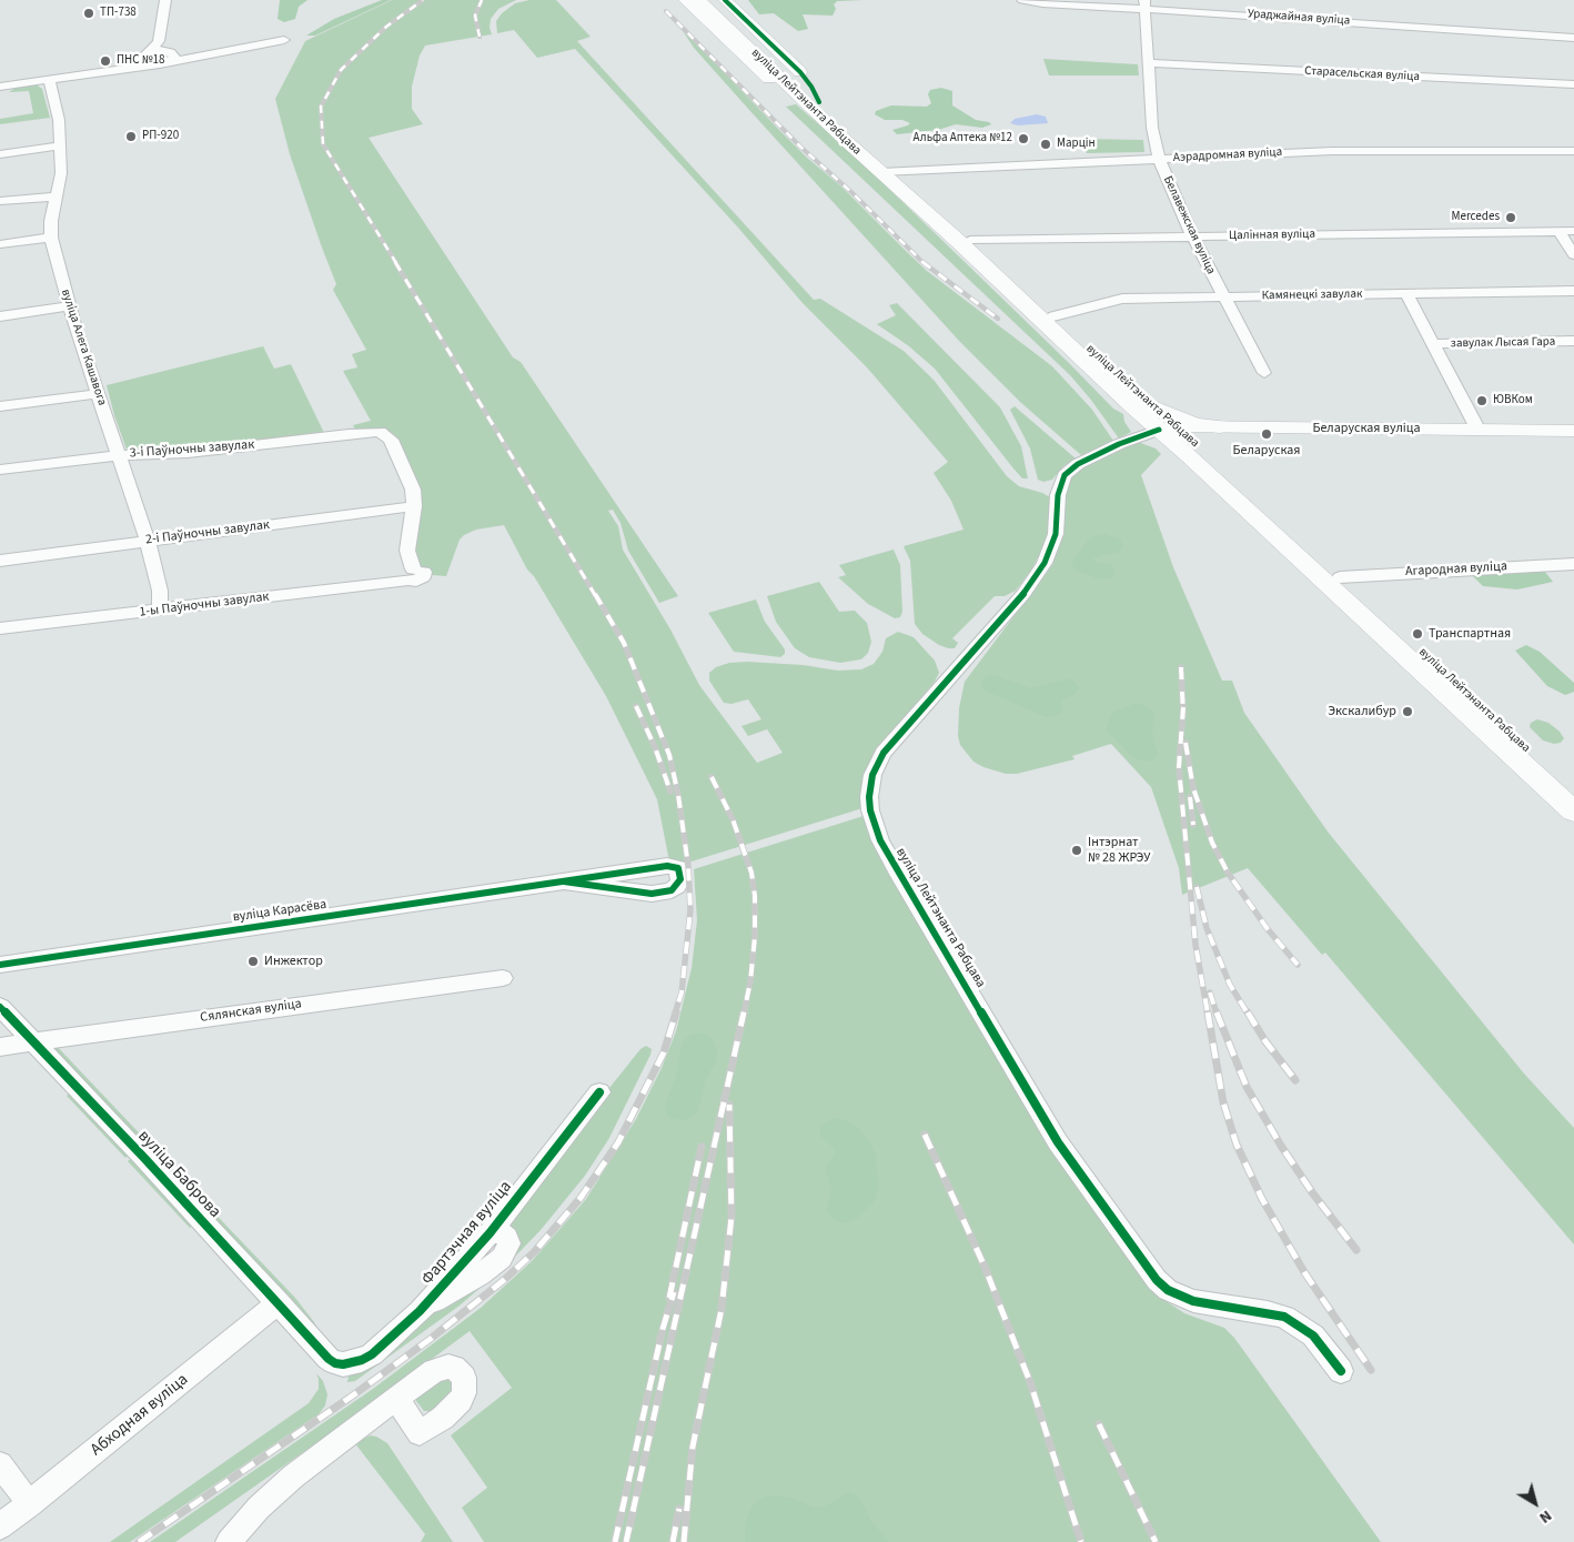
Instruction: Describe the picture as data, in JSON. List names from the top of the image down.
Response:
{
  "streets": {
    "highway": ["вуліца Лейтэнанта Рабцава"],
    "main road": ["Беларуская вуліца"],
    "street": [
      "Ураджайная вуліца",
      "Старасельская вуліца",
      "Аэрадромная вуліца",
      "Белавежская вуліца",
      "Цалінная вуліца",
      "Камянецкі завулак",
      "завулак Лысая Гара",
      "вуліца Алега Кашавога",
      "3-і Паўночны завулак",
      "2-і Паўночны завулак",
      "Агародная вуліца",
      "1-ы Паўночны завулак",
      "вуліца Карасёва",
      "Сялянская вуліца",
      "вуліца Баброва",
      "Фартэчная вуліца",
      "Абходная вуліца"
    ]
  },
  "crossings": [
    ["Ураджайная вуліца", "Белавежская вуліца"],
    ["Старасельская вуліца", "Белавежская вуліца"],
    ["вуліца Лейтэнанта Рабцава", "Аэрадромная вуліца"],
    ["вуліца Лейтэнанта Рабцава", "Цалінная вуліца"],
    ["вуліца Лейтэнанта Рабцава", "Камянецкі завулак"],
    ["вуліца Лейтэнанта Рабцава", "Агародная вуліца"],
    ["Аэрадромная вуліца", "Белавежская вуліца"],
    ["Белавежская вуліца", "Цалінная вуліца"],
    ["Белавежская вуліца", "Камянецкі завулак"],
    ["вуліца Алега Кашавога", "3-і Паўночны завулак"],
    ["вуліца Алега Кашавога", "2-і Паўночны завулак"],
    ["вуліца Алега Кашавога", "1-ы Паўночны завулак"],
    ["3-і Паўночны завулак", "2-і Паўночны завулак"],
    ["3-і Паўночны завулак", "1-ы Паўночны завулак"],
    ["2-і Паўночны завулак", "1-ы Паўночны завулак"],
    ["Сялянская вуліца", "вуліца Баброва"],
    ["вуліца Баброва", "Фартэчная вуліца"],
    ["вуліца Баброва", "Абходная вуліца"]
  ],
  "places": [
    "ТП-738",
    "ПНС №18",
    "РП-920",
    "Альфа Аптека №12",
    "Марцін",
    "Mercedes",
    "ЮВКом",
    "Беларуская",
    "Транспартная",
    "Экскалибур",
    "Інтэрнат № 28 ЖРЭУ",
    "Инжектор"
  ],
  "north": "bottom right"
}
